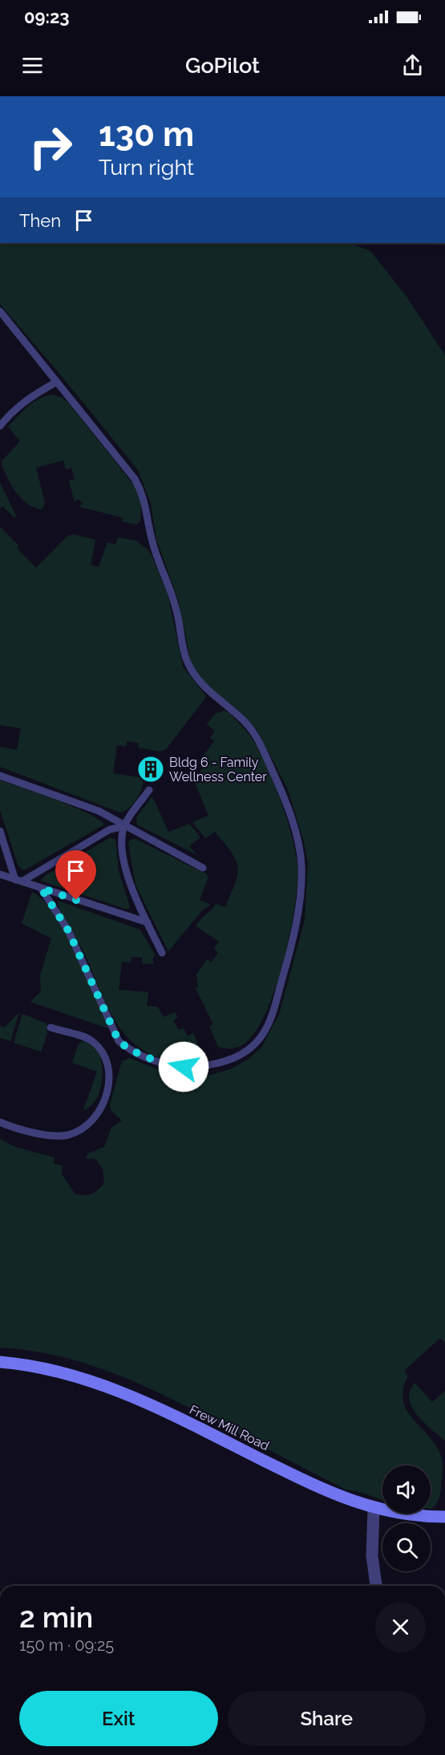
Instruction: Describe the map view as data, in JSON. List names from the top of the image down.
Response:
{
  "streets": {
    "street": ["Frew Mill Road"]
  },
  "places": {
    "building": ["Bldg 6 - Family Wellness Center"]
  },
  "page": {
    "status": "09:23",
    "header": "GoPilot",
    "turn": ["130 m", "Turn right"],
    "then": "Then",
    "heading": ["2 min", "150 m · 09:25"],
    "buttons": ["Exit", "Share"]
  }
}
